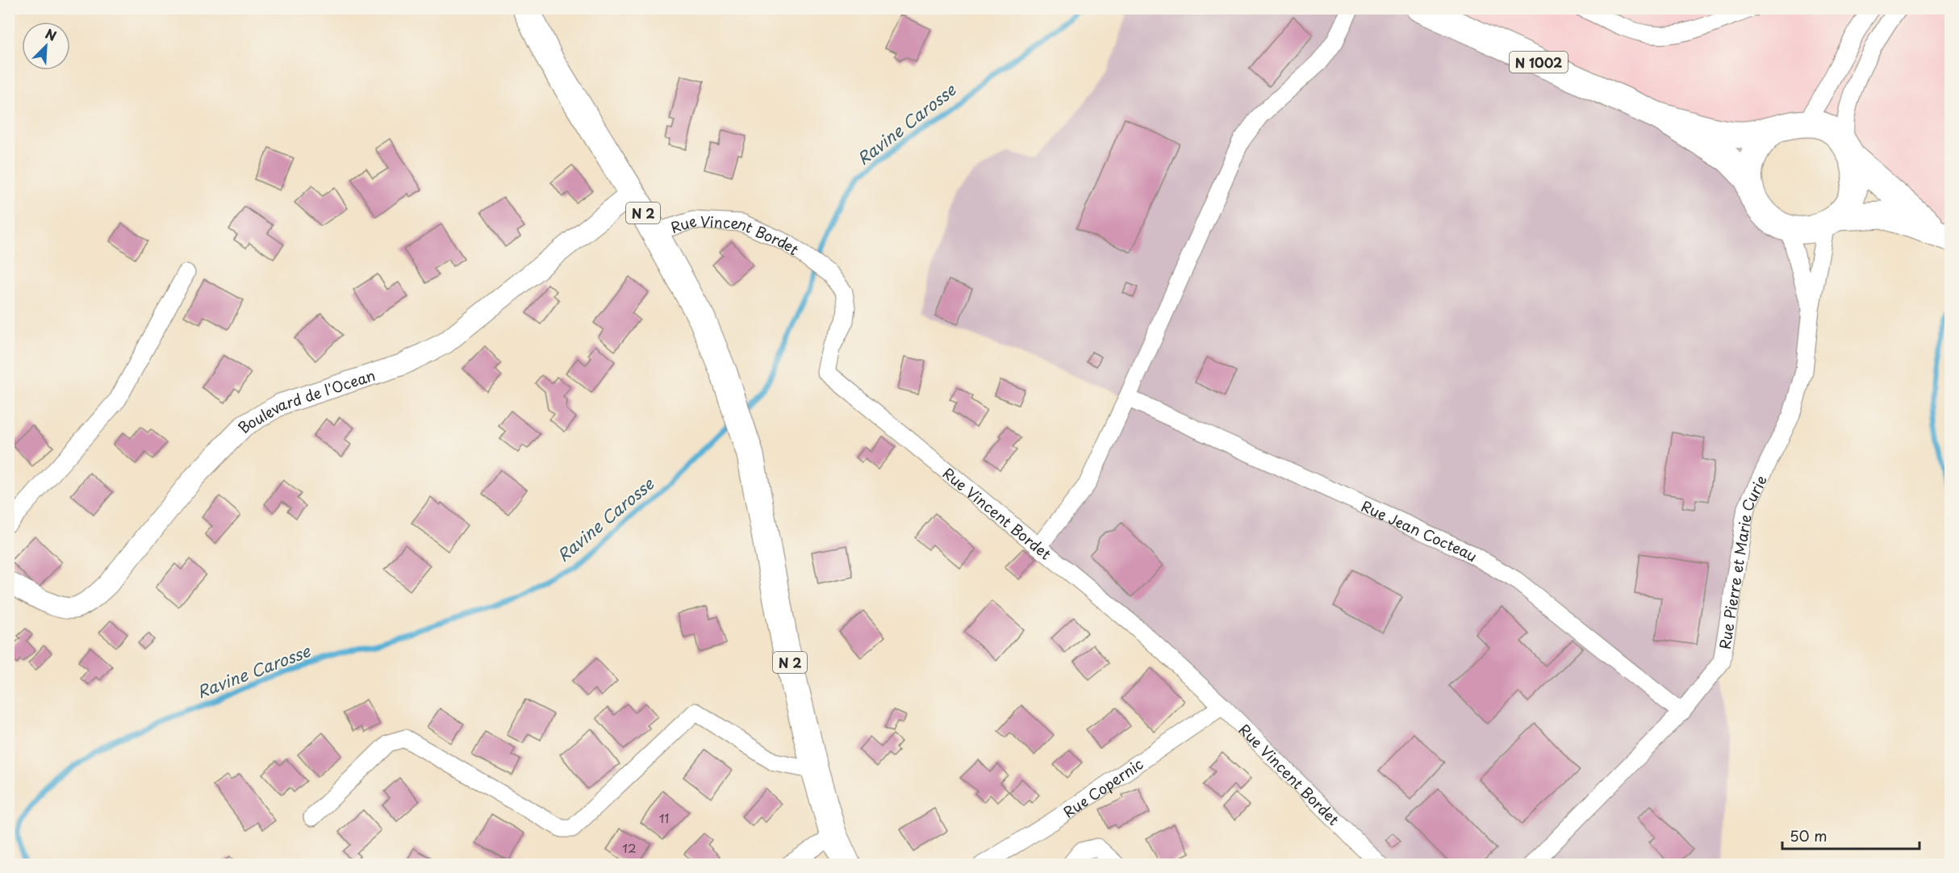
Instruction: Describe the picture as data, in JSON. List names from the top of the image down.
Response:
{
  "streets": {
    "main road": ["N 1002", "N 2"],
    "street": [
      "Rue Vincent Bordet",
      "Boulevard de l'Ocean",
      "Rue Jean Cocteau",
      "Rue Pierre et Marie Curie",
      "Rue Copernic"
    ]
  },
  "crossings": [
    ["N 1002", "Rue Pierre et Marie Curie"],
    ["N 2", "Rue Vincent Bordet"],
    ["N 2", "Boulevard de l'Ocean"],
    ["Rue Vincent Bordet", "Rue Copernic"],
    ["Rue Jean Cocteau", "Rue Pierre et Marie Curie"]
  ],
  "water": ["Ravine Carosse"],
  "house_numbers": ["11", "12"],
  "scale_bar": "50 m",
  "north": "top right"
}
